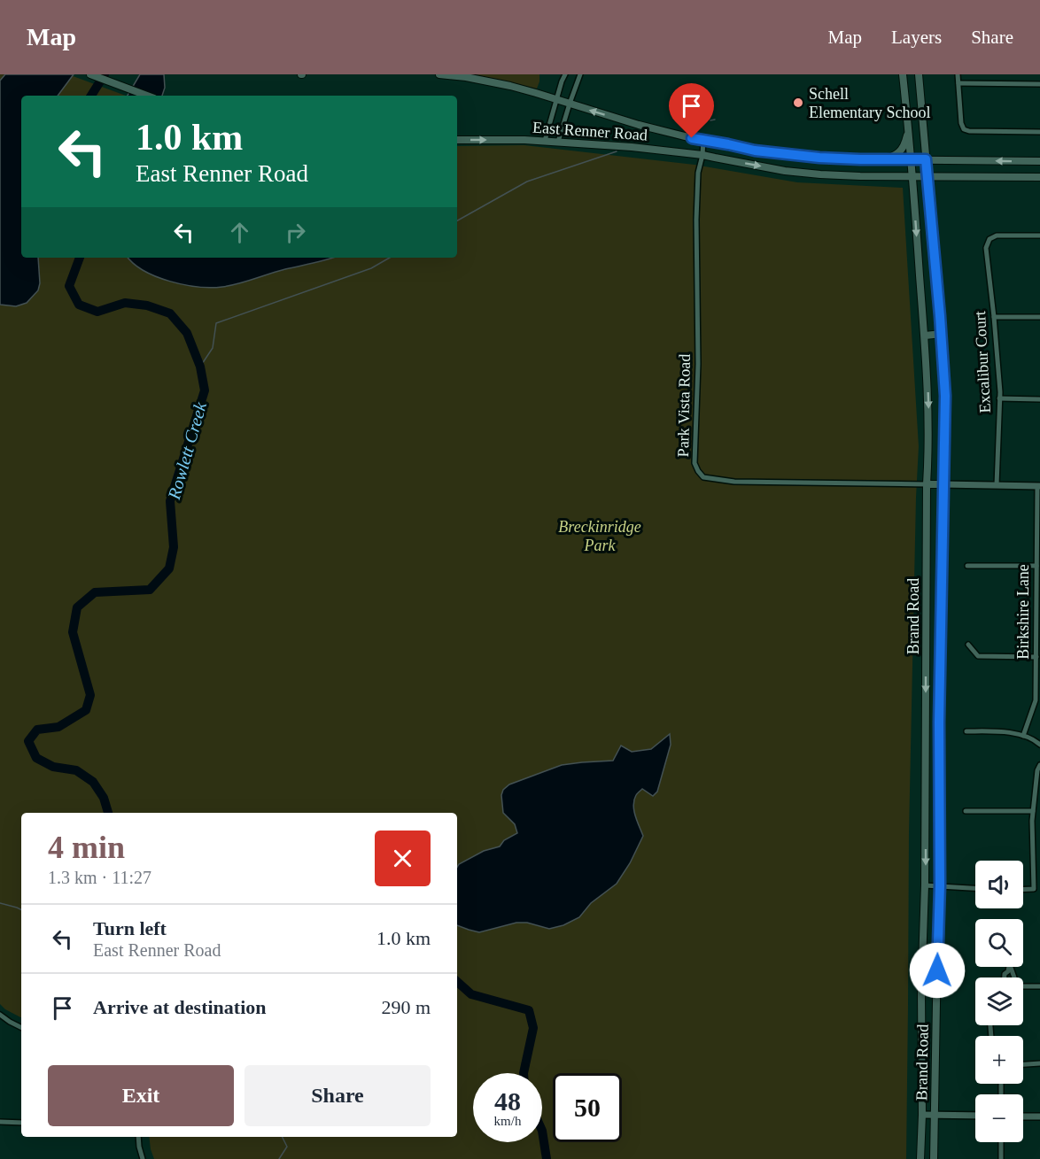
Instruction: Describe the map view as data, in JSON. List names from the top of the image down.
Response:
{
  "streets": {
    "main road": ["East Renner Road", "Brand Road"],
    "street": ["Excalibur Court", "Park Vista Road", "Birkshire Lane"]
  },
  "crossings": [
    ["East Renner Road", "Park Vista Road"],
    ["East Renner Road", "Brand Road"],
    ["Park Vista Road", "Brand Road"]
  ],
  "water": ["Rowlett Creek"],
  "parks": ["Breckinridge Park"],
  "places": ["Schell Elementary School"],
  "page": {
    "header": "Map",
    "nav": ["Map", "Layers", "Share"],
    "turn": ["1.0 km", "East Renner Road"],
    "heading": ["4 min", "1.3 km · 11:27"],
    "map_buttons": ["+", "−"],
    "list": [
      {
        "name": "Turn left",
        "note": "East Renner Road",
        "value": "1.0 km"
      },
      {
        "name": "Arrive at destination",
        "value": "290 m"
      }
    ],
    "buttons": ["Exit", "Share"],
    "speed": "48 km/h",
    "limit": "50"
  }
}
